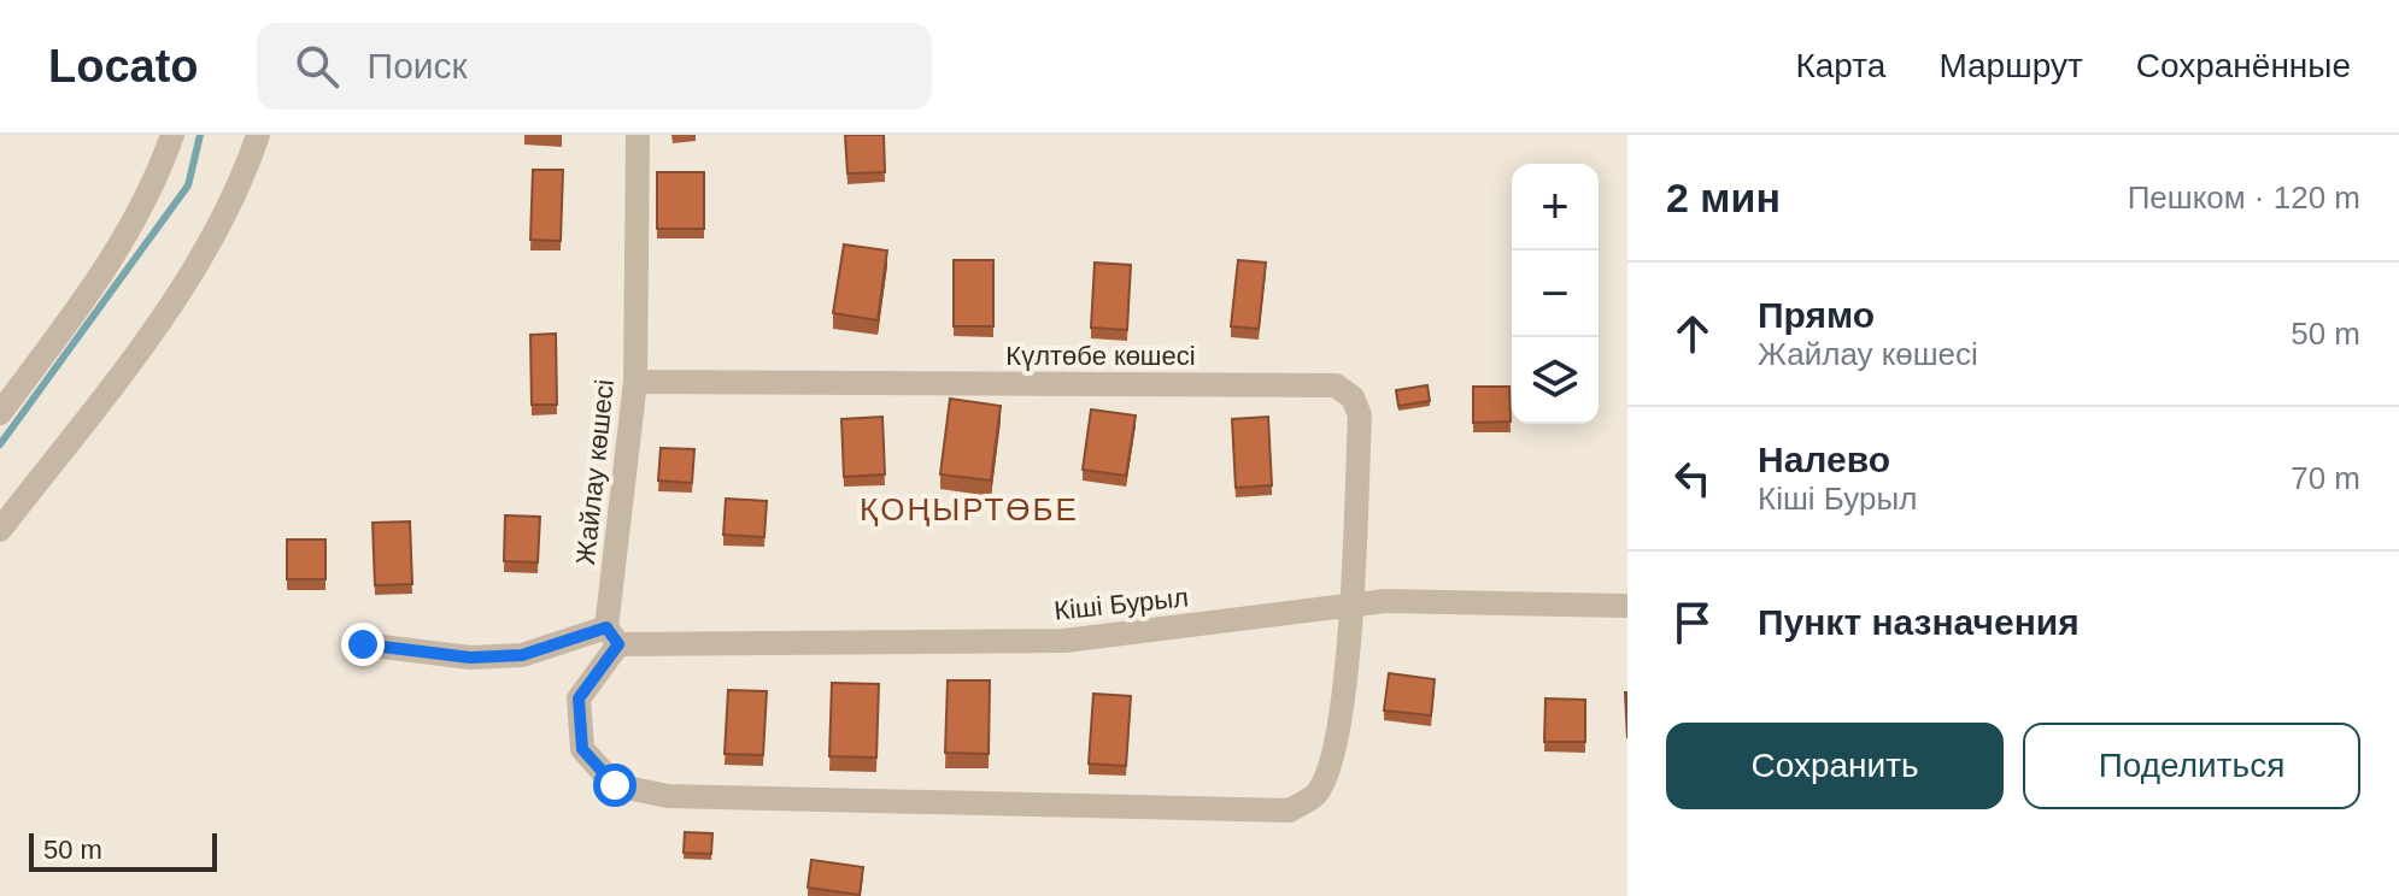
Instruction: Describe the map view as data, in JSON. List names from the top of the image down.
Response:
{
  "streets": {
    "street": ["Күлтөбе көшесі", "Жайлау көшесі", "Кіші Бурыл"]
  },
  "crossings": [
    ["Күлтөбе көшесі", "Жайлау көшесі"],
    ["Күлтөбе көшесі", "Кіші Бурыл"],
    ["Жайлау көшесі", "Кіші Бурыл"]
  ],
  "districts": ["ҚОҢЫРТӨБЕ"],
  "scale_bar": "50 m",
  "page": {
    "header": "Locato",
    "search": "Поиск",
    "nav": ["Карта", "Маршрут", "Сохранённые"],
    "heading": ["2 мин", "Пешком · 120 m"],
    "map_buttons": ["+", "−"],
    "list": [
      ["Прямо", "Жайлау көшесі", "50 m"],
      ["Налево", "Кіші Бурыл", "70 m"],
      "Пункт назначения"
    ],
    "buttons": ["Сохранить", "Поделиться"],
    "scale": "50 m"
  }
}
